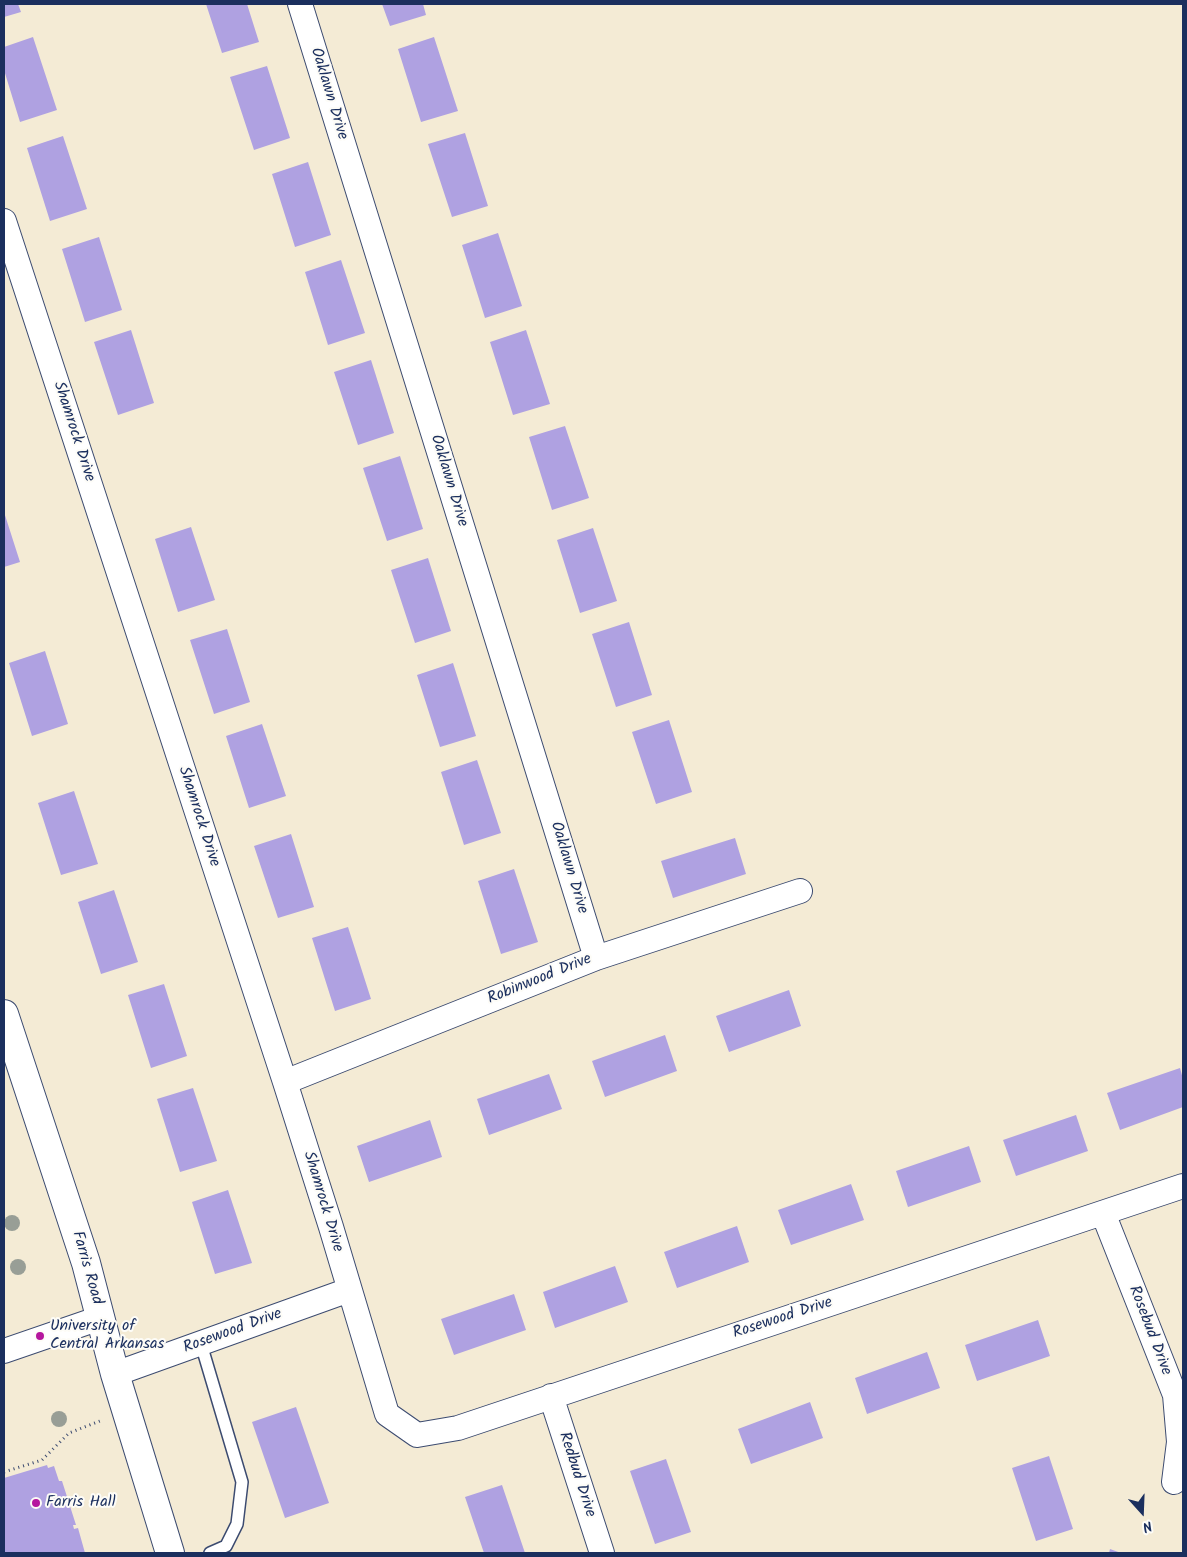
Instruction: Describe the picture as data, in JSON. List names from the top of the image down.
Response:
{
  "streets": {
    "street": [
      "Oaklawn Drive",
      "Shamrock Drive",
      "Robinwood Drive",
      "Farris Road",
      "Rosewood Drive",
      "Rosebud Drive",
      "Redbud Drive"
    ]
  },
  "crossings": [
    ["Oaklawn Drive", "Robinwood Drive"],
    ["Shamrock Drive", "Robinwood Drive"],
    ["Shamrock Drive", "Rosewood Drive"],
    ["Farris Road", "Rosewood Drive"],
    ["Rosewood Drive", "Rosebud Drive"],
    ["Rosewood Drive", "Redbud Drive"]
  ],
  "places": ["University of Central Arkansas", "Farris Hall"],
  "north": "bottom"
}
